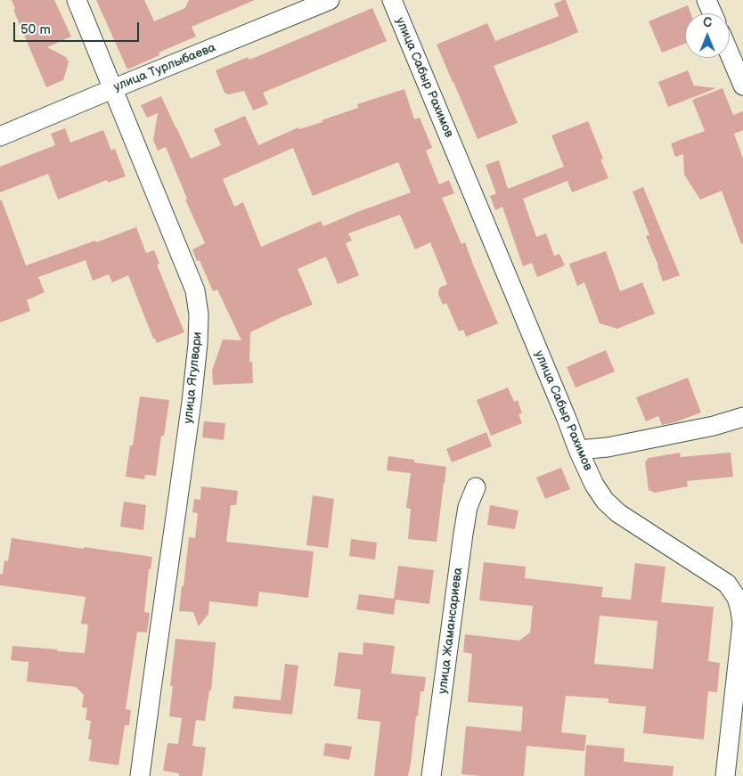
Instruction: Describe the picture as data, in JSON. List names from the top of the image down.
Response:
{
  "streets": {
    "street": [
      "улица Турлыбаева",
      "улица Сабыр Рахимов",
      "улица Ягулвари",
      "улица Жамансариева"
    ]
  },
  "crossings": [
    ["улица Турлыбаева", "улица Ягулвари"]
  ],
  "scale_bar": "50 m",
  "north": "top"
}
